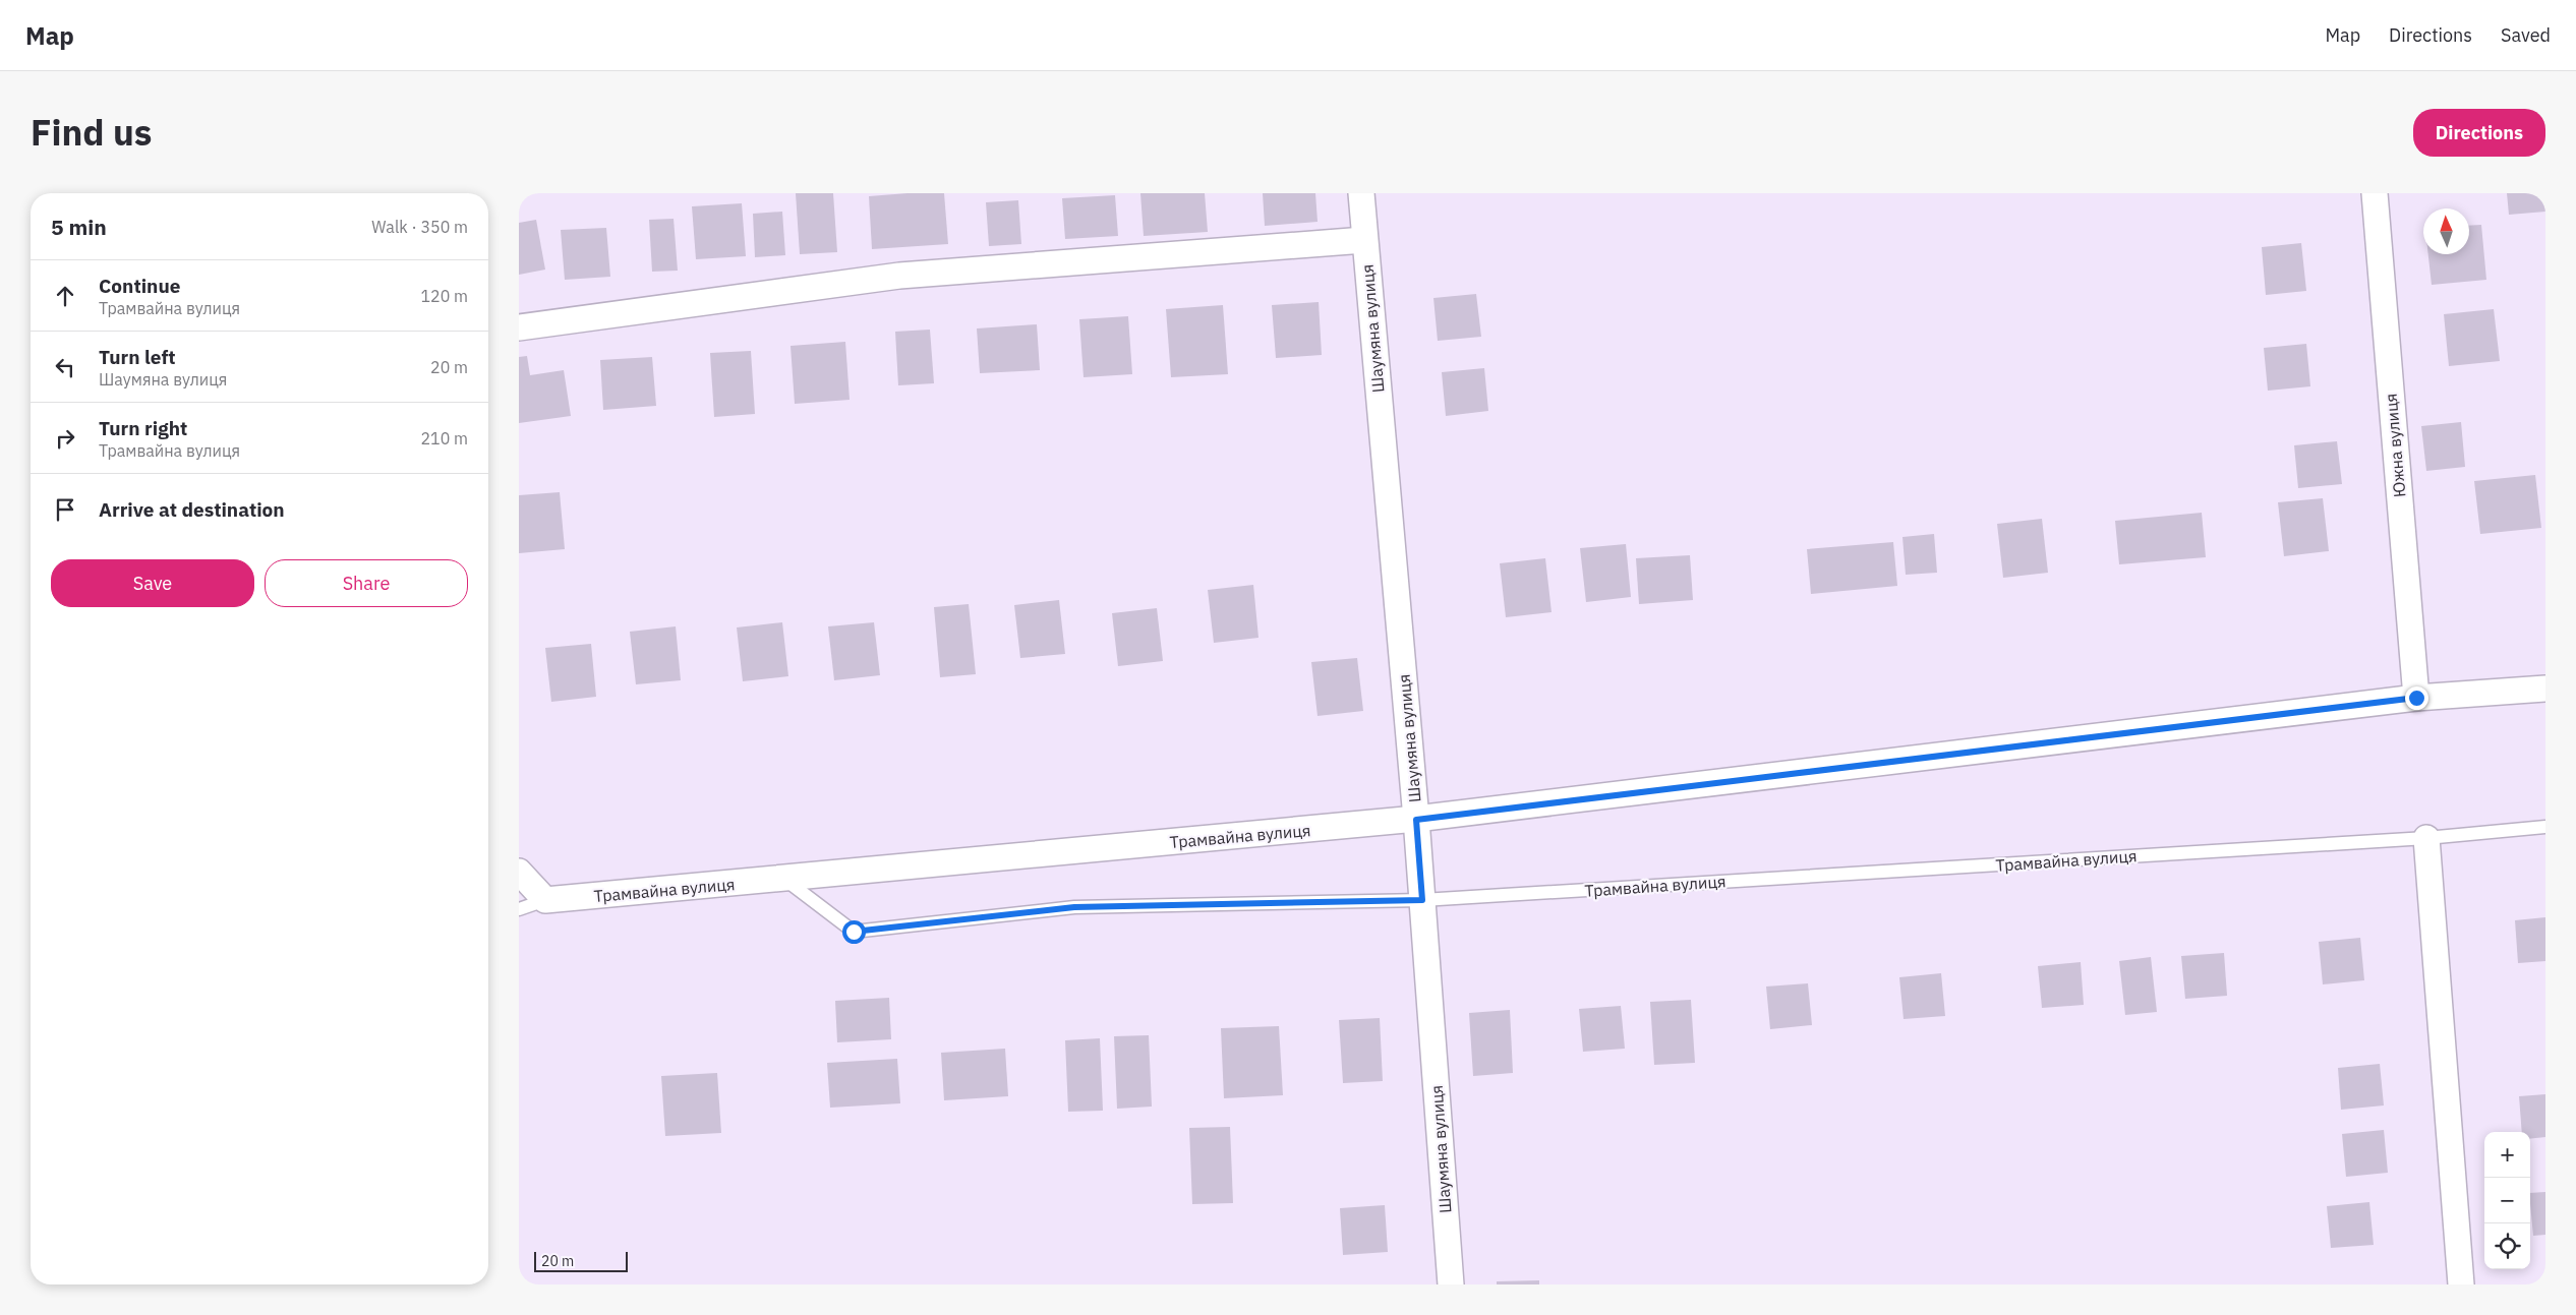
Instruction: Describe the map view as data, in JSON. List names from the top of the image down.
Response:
{
  "streets": {
    "street": ["Шаумяна вулиця", "Южна вулиця", "Трамвайна вулиця"]
  },
  "crossings": [
    ["Шаумяна вулиця", "Трамвайна вулиця"],
    ["Южна вулиця", "Трамвайна вулиця"]
  ],
  "scale_bar": "20 m",
  "north": "top",
  "page": {
    "header": "Map",
    "nav": ["Map", "Directions", "Saved"],
    "title": "Find us",
    "buttons": [
      "Directions",
      ["Save", "Share"]
    ],
    "heading": ["5 min", "Walk · 350 m"],
    "list": [
      ["Continue", "Трамвайна вулиця", "120 m"],
      ["Turn left", "Шаумяна вулиця", "20 m"],
      ["Turn right", "Трамвайна вулиця", "210 m"],
      "Arrive at destination"
    ],
    "map_buttons": ["+", "−"],
    "scale": "20 m"
  }
}
